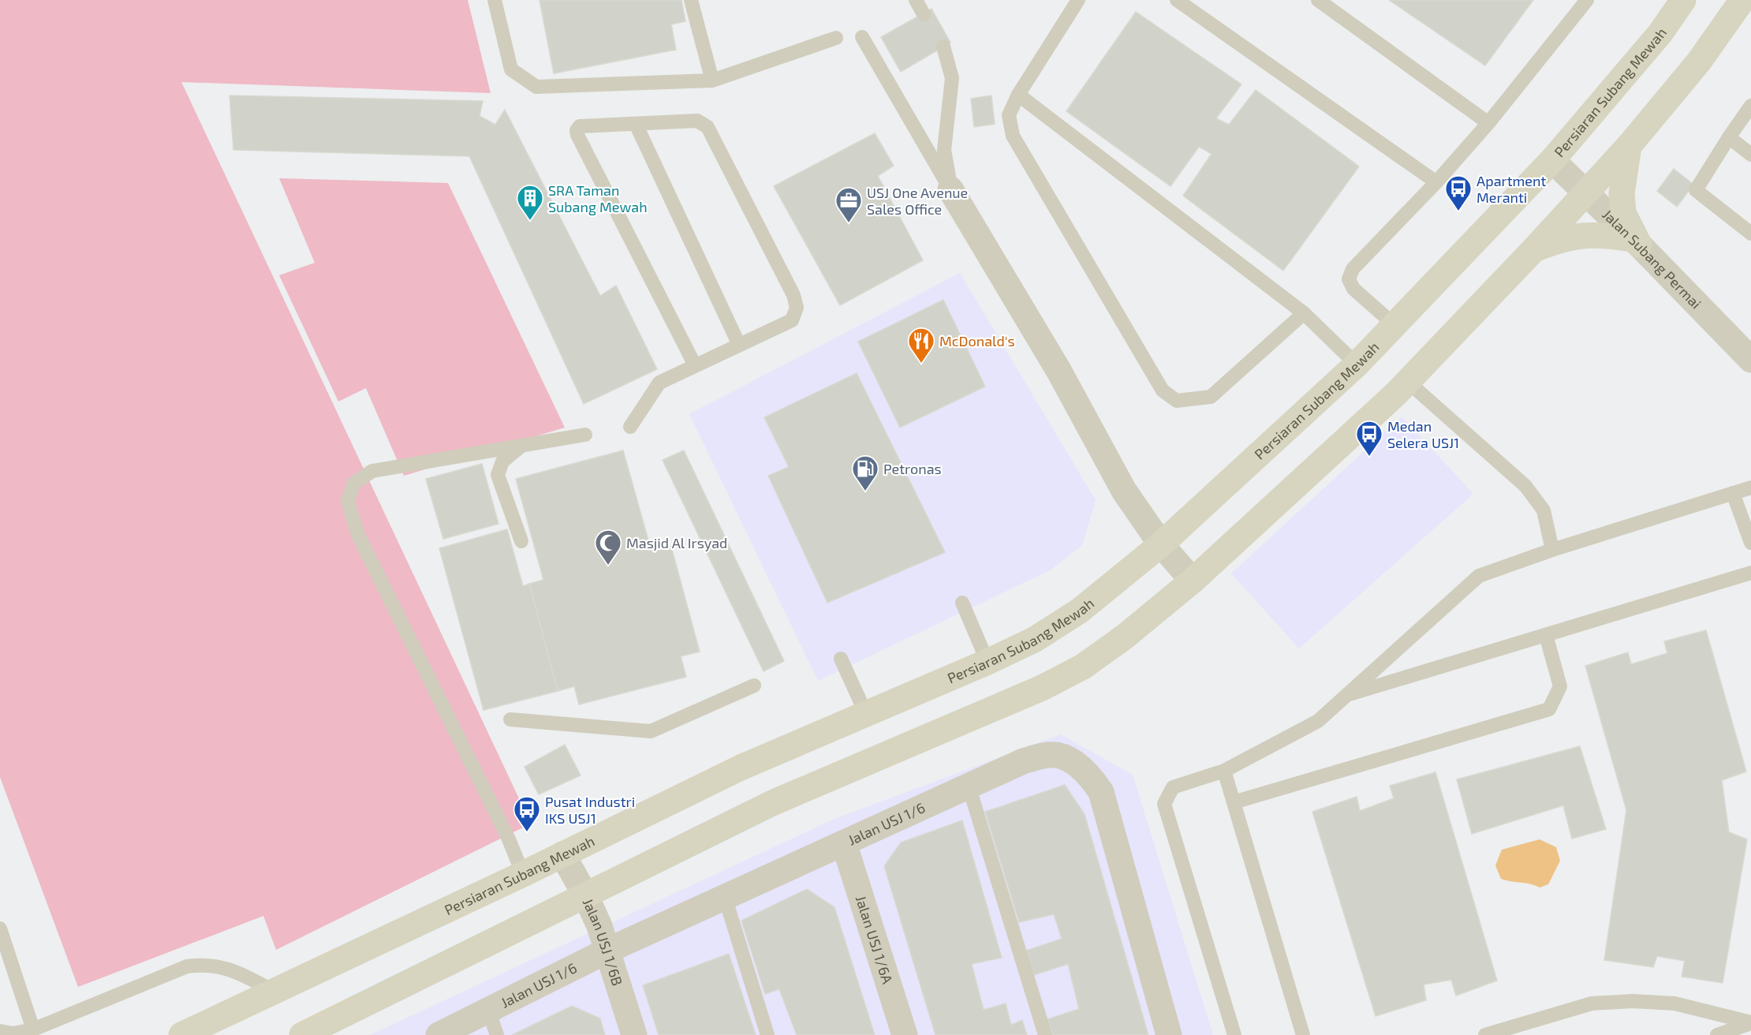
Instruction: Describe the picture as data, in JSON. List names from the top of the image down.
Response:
{
  "streets": {
    "main road": ["Persiaran Subang Mewah"],
    "street": [
      "Jalan Subang Permai",
      "Jalan USJ 1/6",
      "Jalan USJ 1/6A",
      "Jalan USJ 1/6B"
    ]
  },
  "crossings": [
    ["Persiaran Subang Mewah", "Jalan Subang Permai"],
    ["Persiaran Subang Mewah", "Jalan USJ 1/6B"],
    ["Jalan USJ 1/6", "Jalan USJ 1/6A"],
    ["Jalan USJ 1/6", "Jalan USJ 1/6B"]
  ],
  "places": {
    "bus stop": ["Apartment Meranti", "Medan Selera USJ1", "Pusat Industri IKS USJ1"],
    "building": ["SRA Taman Subang Mewah"],
    "office": ["USJ One Avenue Sales Office"],
    "restaurant": ["McDonald's"],
    "fuel station": ["Petronas"],
    "mosque": ["Masjid Al Irsyad"]
  }
}
